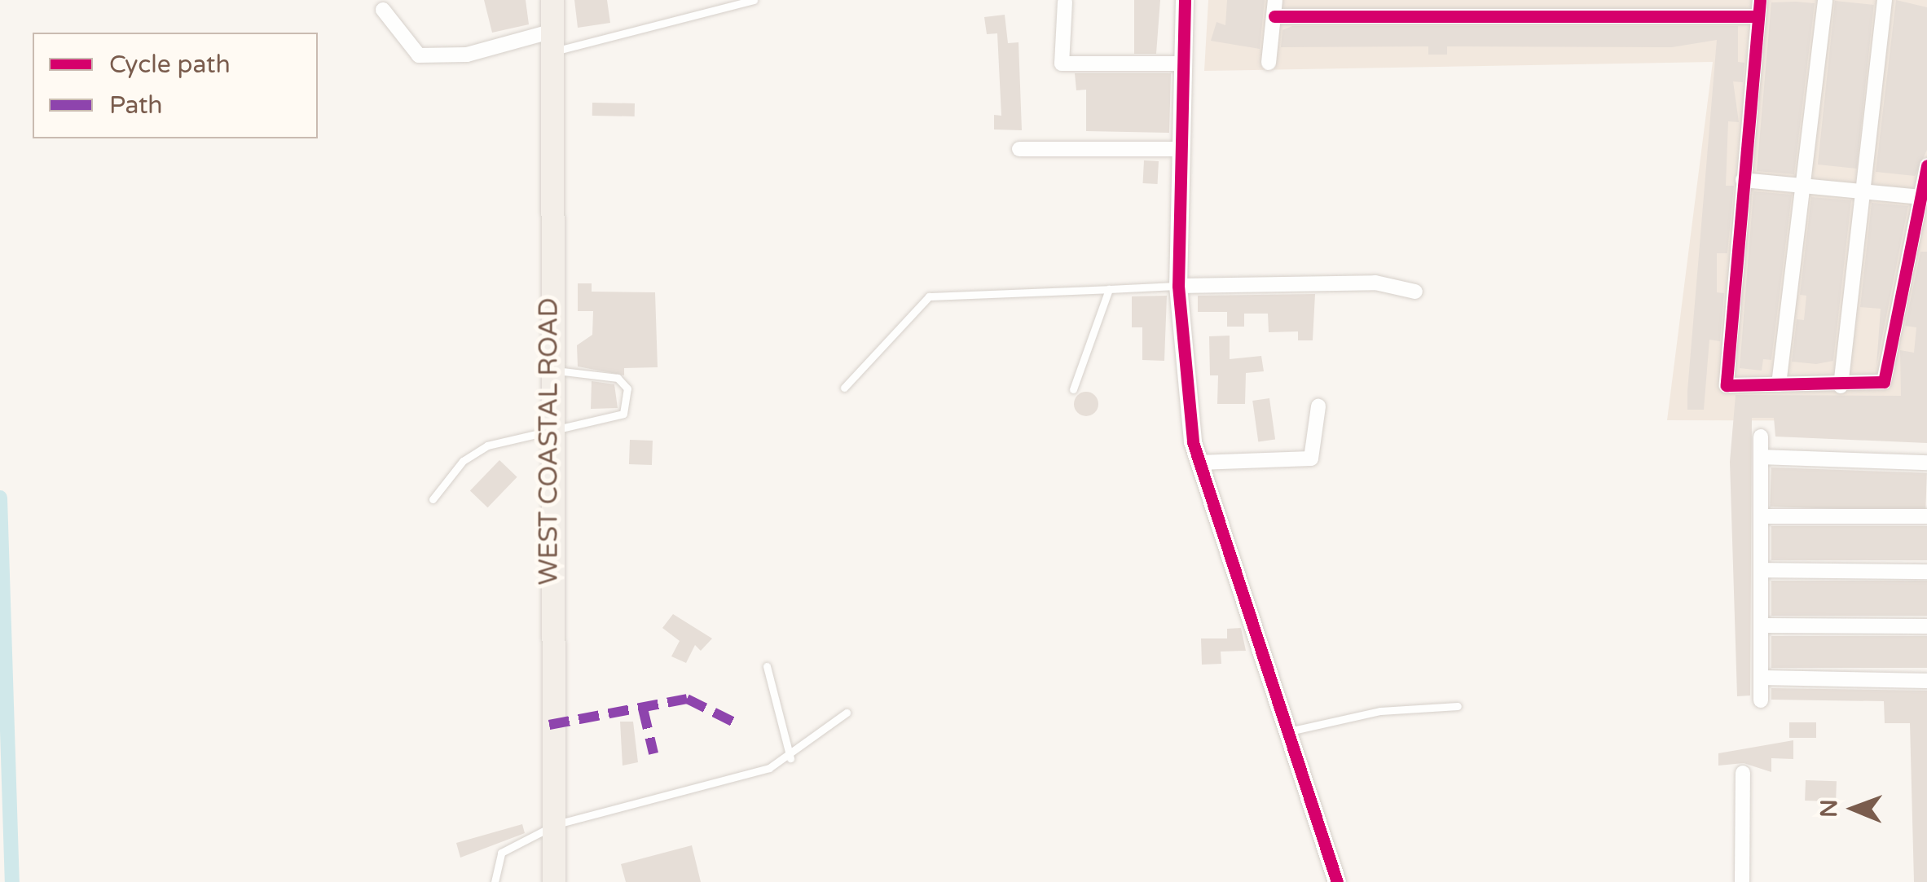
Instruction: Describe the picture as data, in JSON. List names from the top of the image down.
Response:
{
  "streets": {
    "main road": ["WEST COASTAL ROAD"]
  },
  "legend": ["Cycle path", "Path"],
  "north": "left"
}
